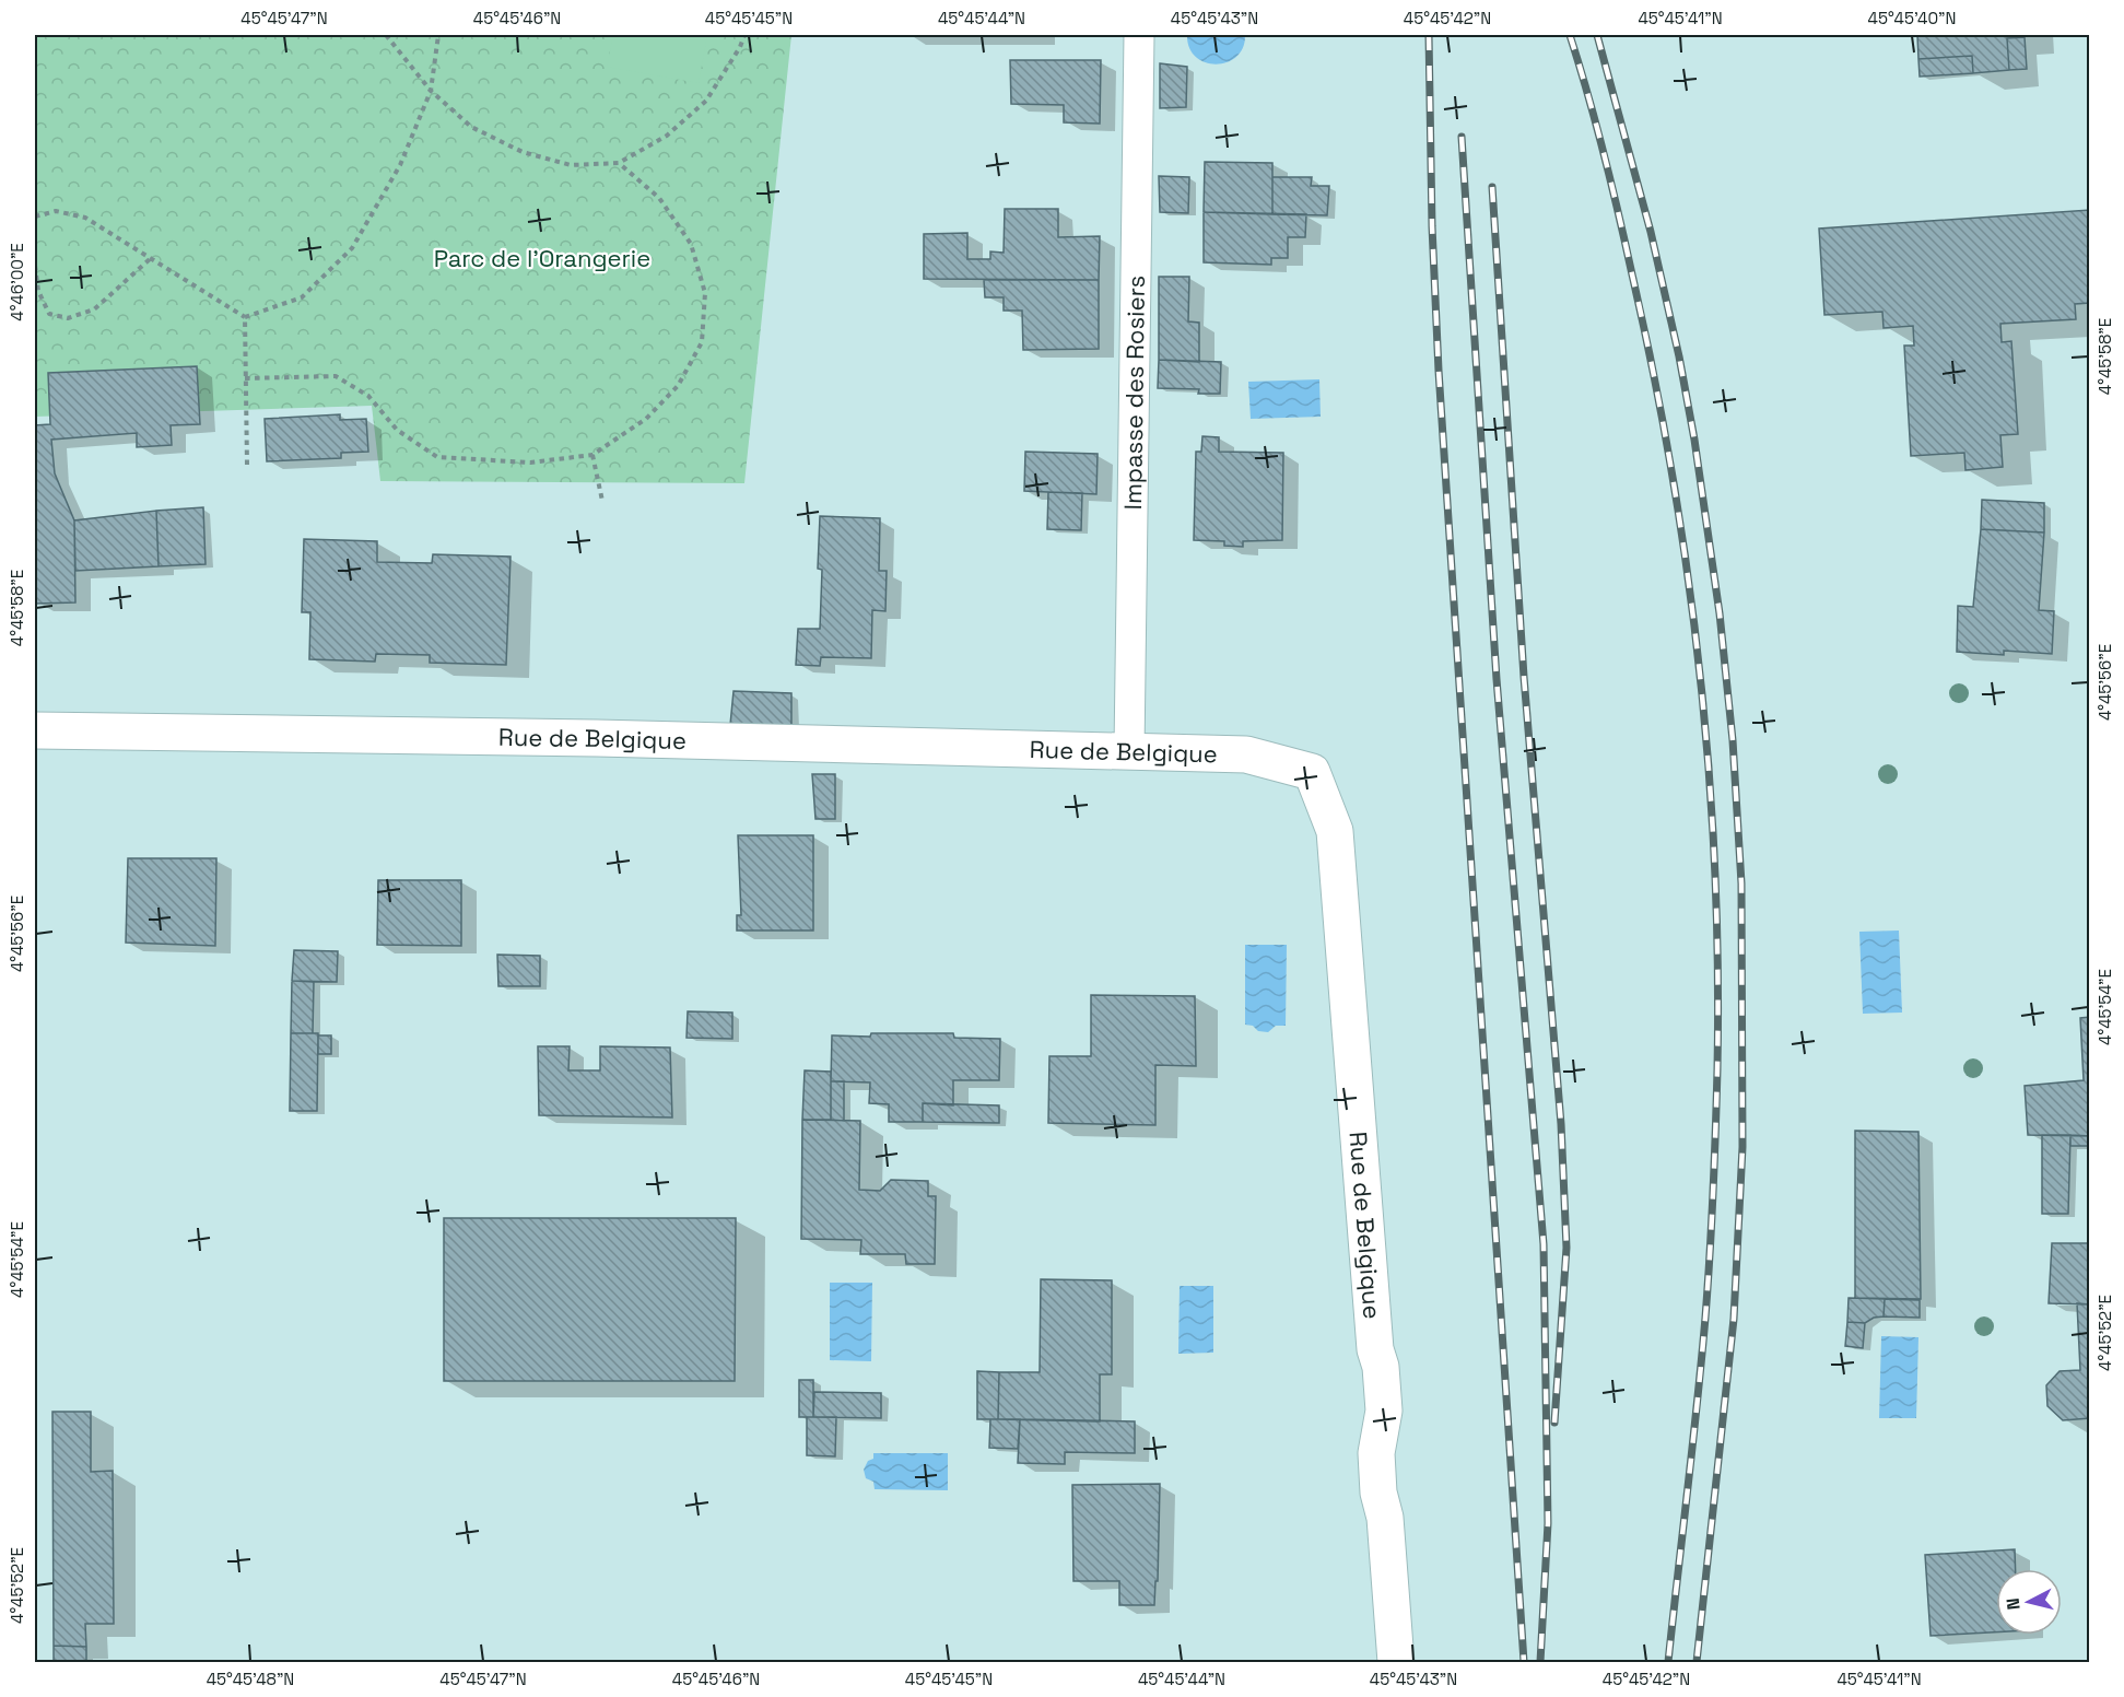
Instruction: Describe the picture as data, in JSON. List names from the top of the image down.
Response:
{
  "streets": {
    "street": ["Rue de Belgique"],
    "lane": ["Impasse des Rosiers"]
  },
  "crossings": [
    ["Impasse des Rosiers", "Rue de Belgique"]
  ],
  "parks": ["Parc de l'Orangerie"],
  "north": "left",
  "coordinates": [
    "45°45'47\"N",
    "45°45'46\"N",
    "45°45'45\"N",
    "45°45'44\"N",
    "45°45'43\"N",
    "45°45'42\"N",
    "45°45'41\"N",
    "45°45'40\"N",
    "4°46'00\"E",
    "4°45'58\"E",
    "4°45'56\"E",
    "4°45'54\"E",
    "4°45'52\"E",
    "45°45'48\"N"
  ]
}
